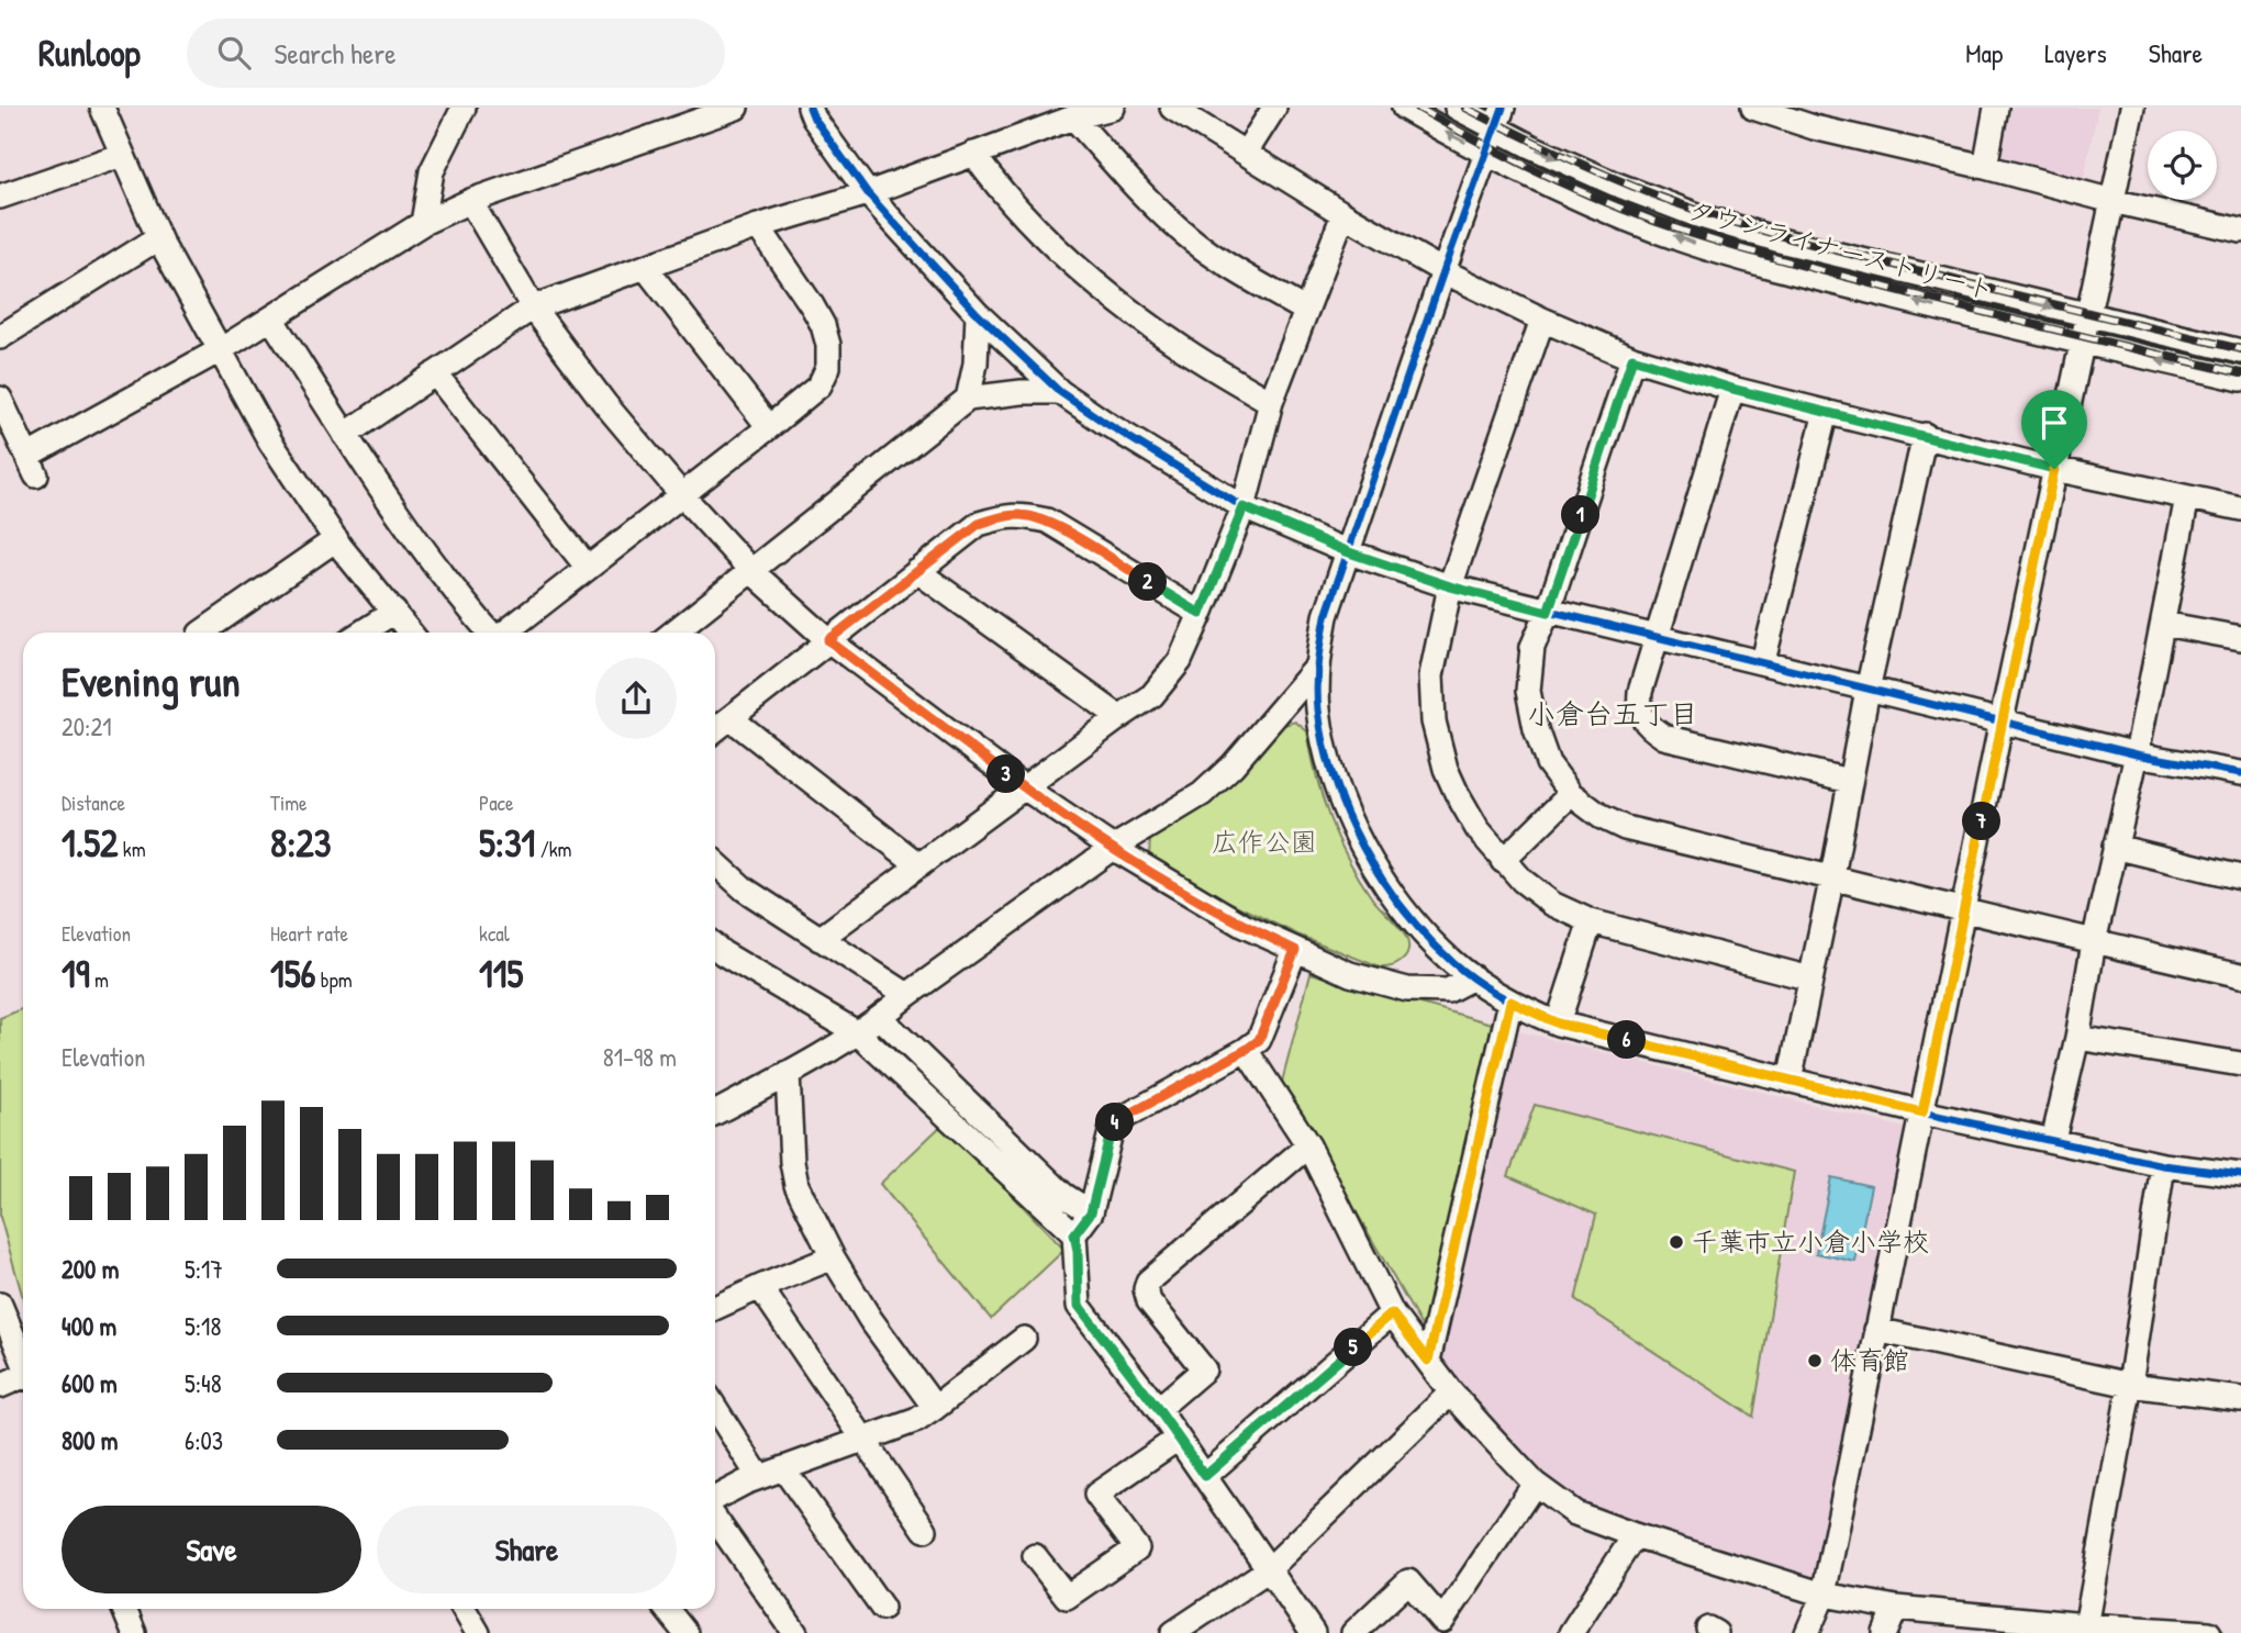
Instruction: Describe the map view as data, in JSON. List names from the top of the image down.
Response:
{
  "streets": {
    "street": ["タウンライナーストリート"]
  },
  "districts": ["小倉台五丁目"],
  "parks": ["広作公園"],
  "places": ["千葉市立小倉小学校", "体育館"],
  "page": {
    "header": "Runloop",
    "search": "Search here",
    "nav": ["Map", "Layers", "Share"],
    "pins": [
      "1",
      "2",
      "3",
      "7",
      "6",
      "4",
      "5"
    ],
    "heading": ["Evening run", "20:21"],
    "stats": [
      ["Distance", "1.52 km"],
      ["Time", "8:23"],
      ["Pace", "5:31 /km"],
      ["Elevation", "19 m"],
      ["Heart rate", "156 bpm"],
      ["kcal", "115"]
    ],
    "chart": ["Elevation", "81–98 m"],
    "list": [
      {
        "name": "200 m",
        "note": "5:17"
      },
      {
        "name": "400 m",
        "note": "5:18"
      },
      {
        "name": "600 m",
        "note": "5:48"
      },
      {
        "name": "800 m",
        "note": "6:03"
      }
    ],
    "buttons": ["Save", "Share"]
  }
}
